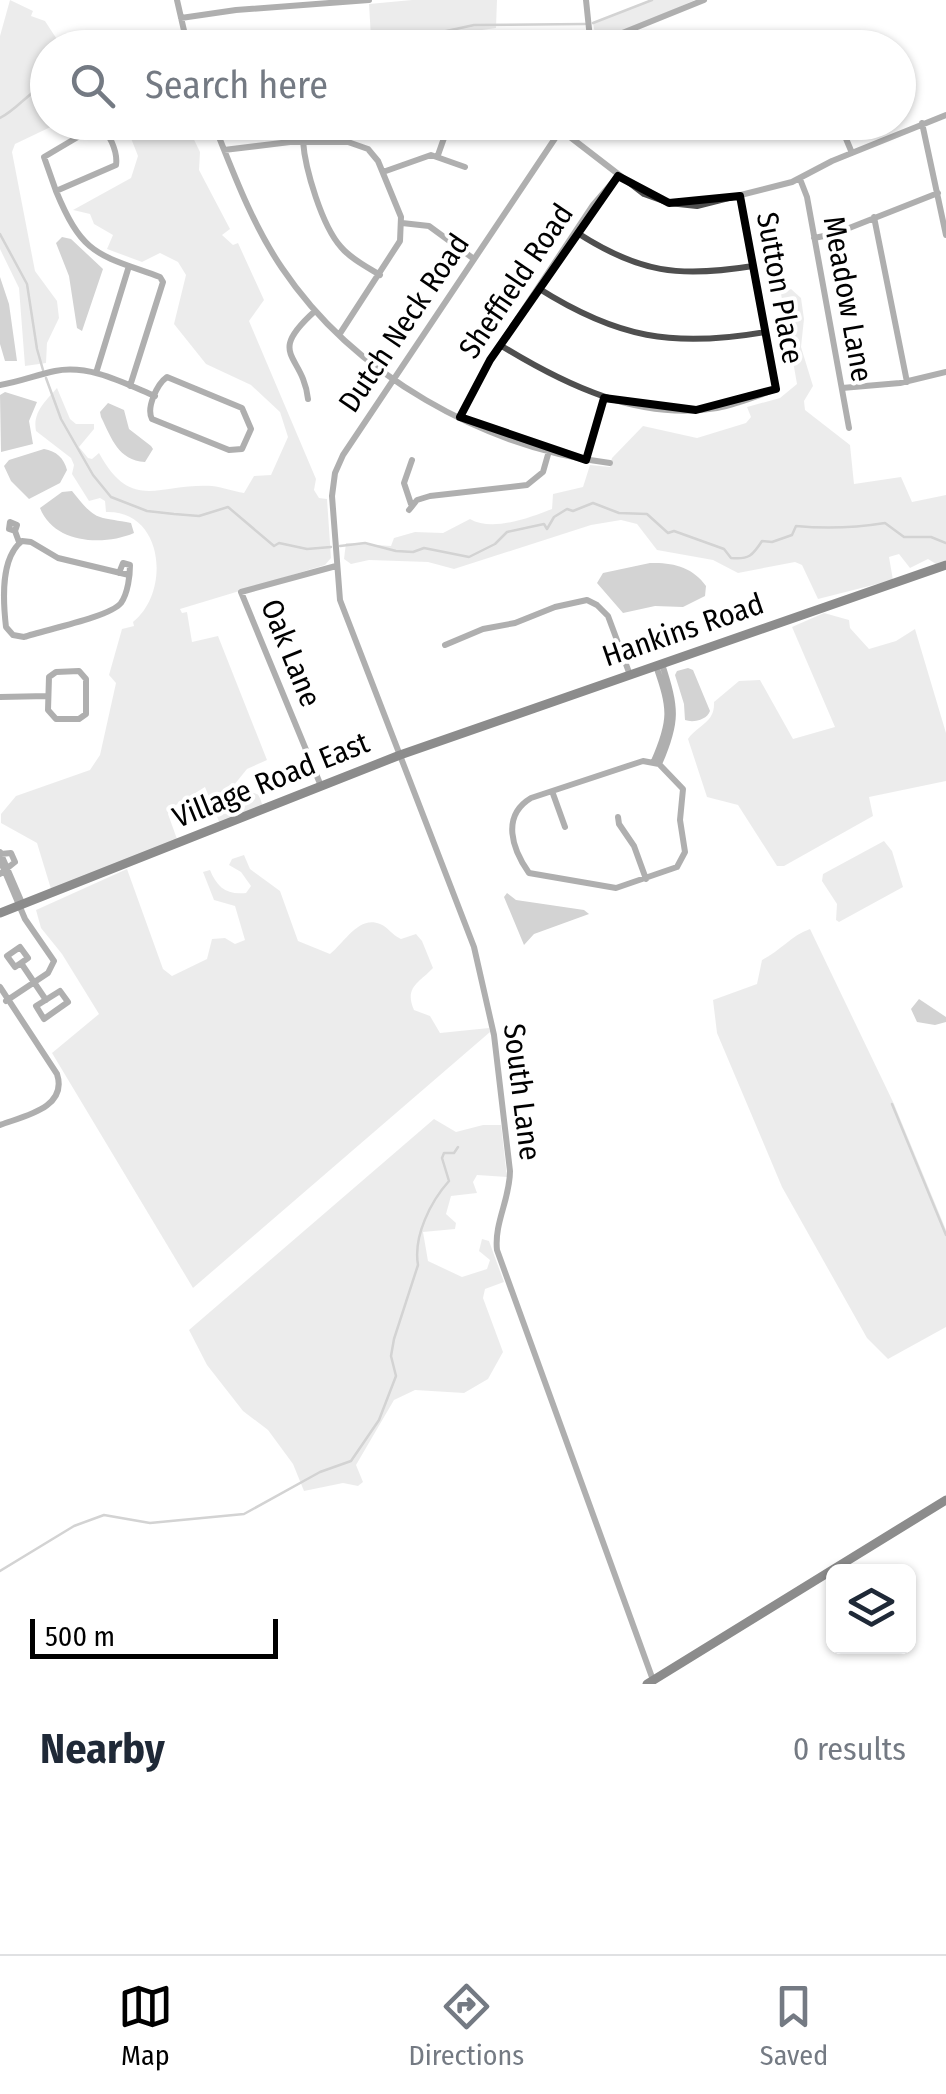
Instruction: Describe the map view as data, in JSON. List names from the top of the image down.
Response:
{
  "streets": {
    "main road": ["Hankins Road", "Village Road East"],
    "street": [
      "Sheffield Road",
      "Sutton Place",
      "Meadow Lane",
      "Dutch Neck Road",
      "Oak Lane",
      "South Lane"
    ]
  },
  "crossings": [
    ["Dutch Neck Road", "Oak Lane"],
    ["Dutch Neck Road", "South Lane"],
    ["Hankins Road", "Village Road East"],
    ["Oak Lane", "Village Road East"],
    ["Oak Lane", "South Lane"],
    ["Village Road East", "South Lane"]
  ],
  "scale_bar": "500 m",
  "page": {
    "search": "Search here",
    "scale": "500 m",
    "heading": ["Nearby", "0 results"],
    "nav": ["Map", "Directions", "Saved"]
  }
}
